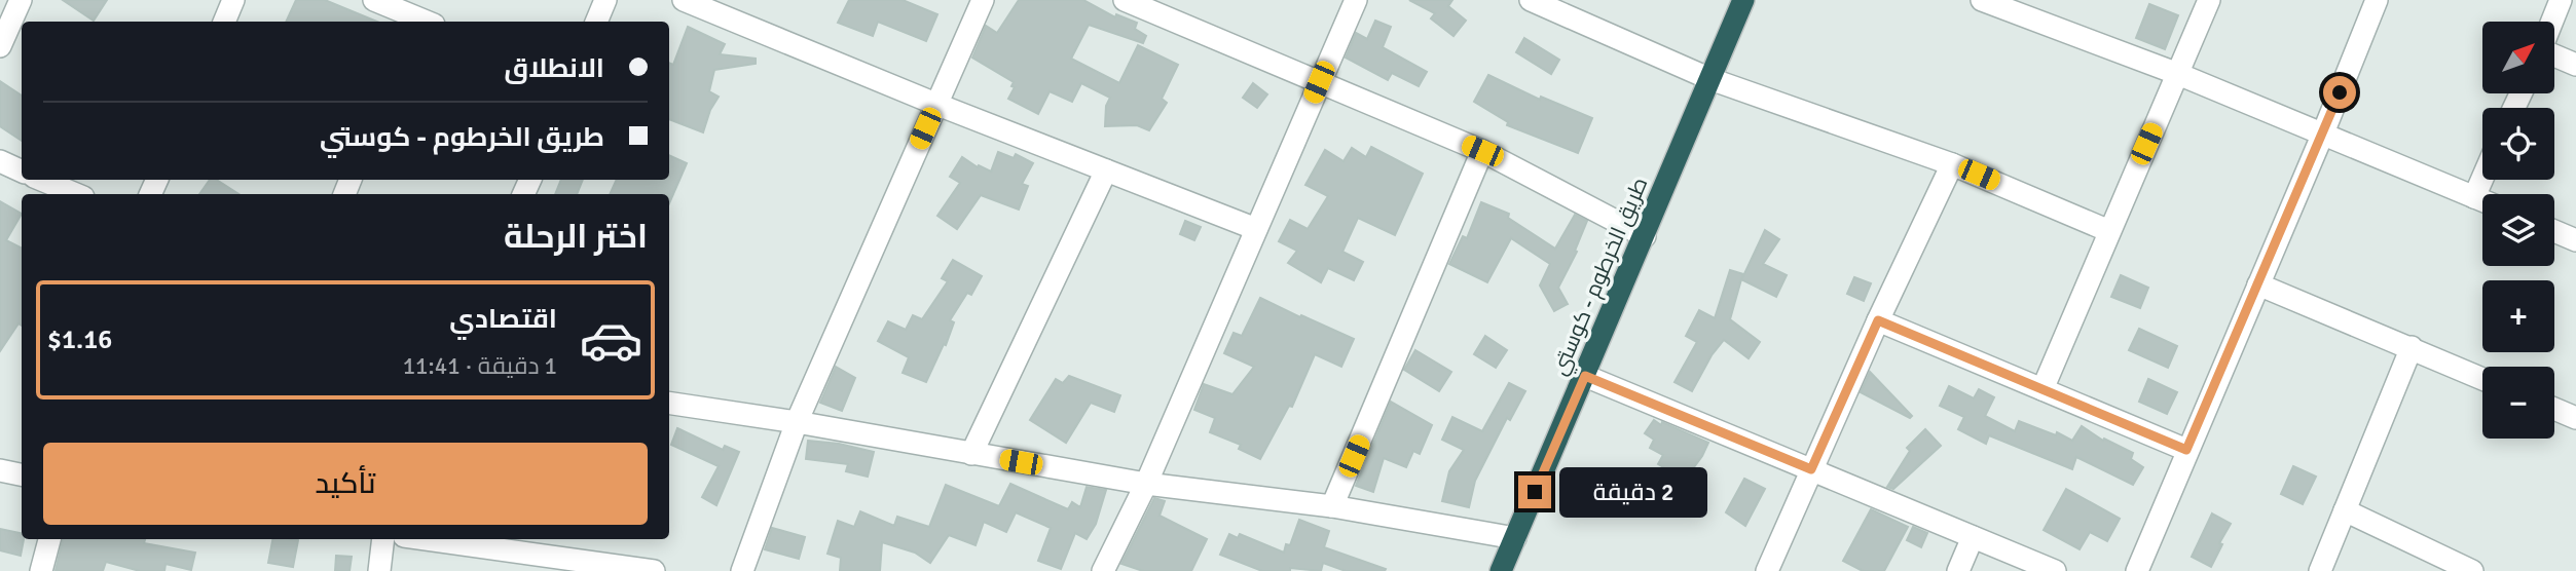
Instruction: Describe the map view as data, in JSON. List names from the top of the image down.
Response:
{
  "streets": {
    "highway": ["طريق الخرطوم - كوستي"]
  },
  "north": "top right",
  "page": {
    "map_buttons": ["+", "−"],
    "banner": ["الانطلاق", "طريق الخرطوم - كوستي"],
    "heading": "اختر الرحلة",
    "list": [
      {
        "name": "اقتصادي",
        "note": "1 دقيقة · 11:41",
        "value": "$1.16"
      }
    ],
    "buttons": "تأكيد",
    "bubble": "2 دقيقة"
  }
}
